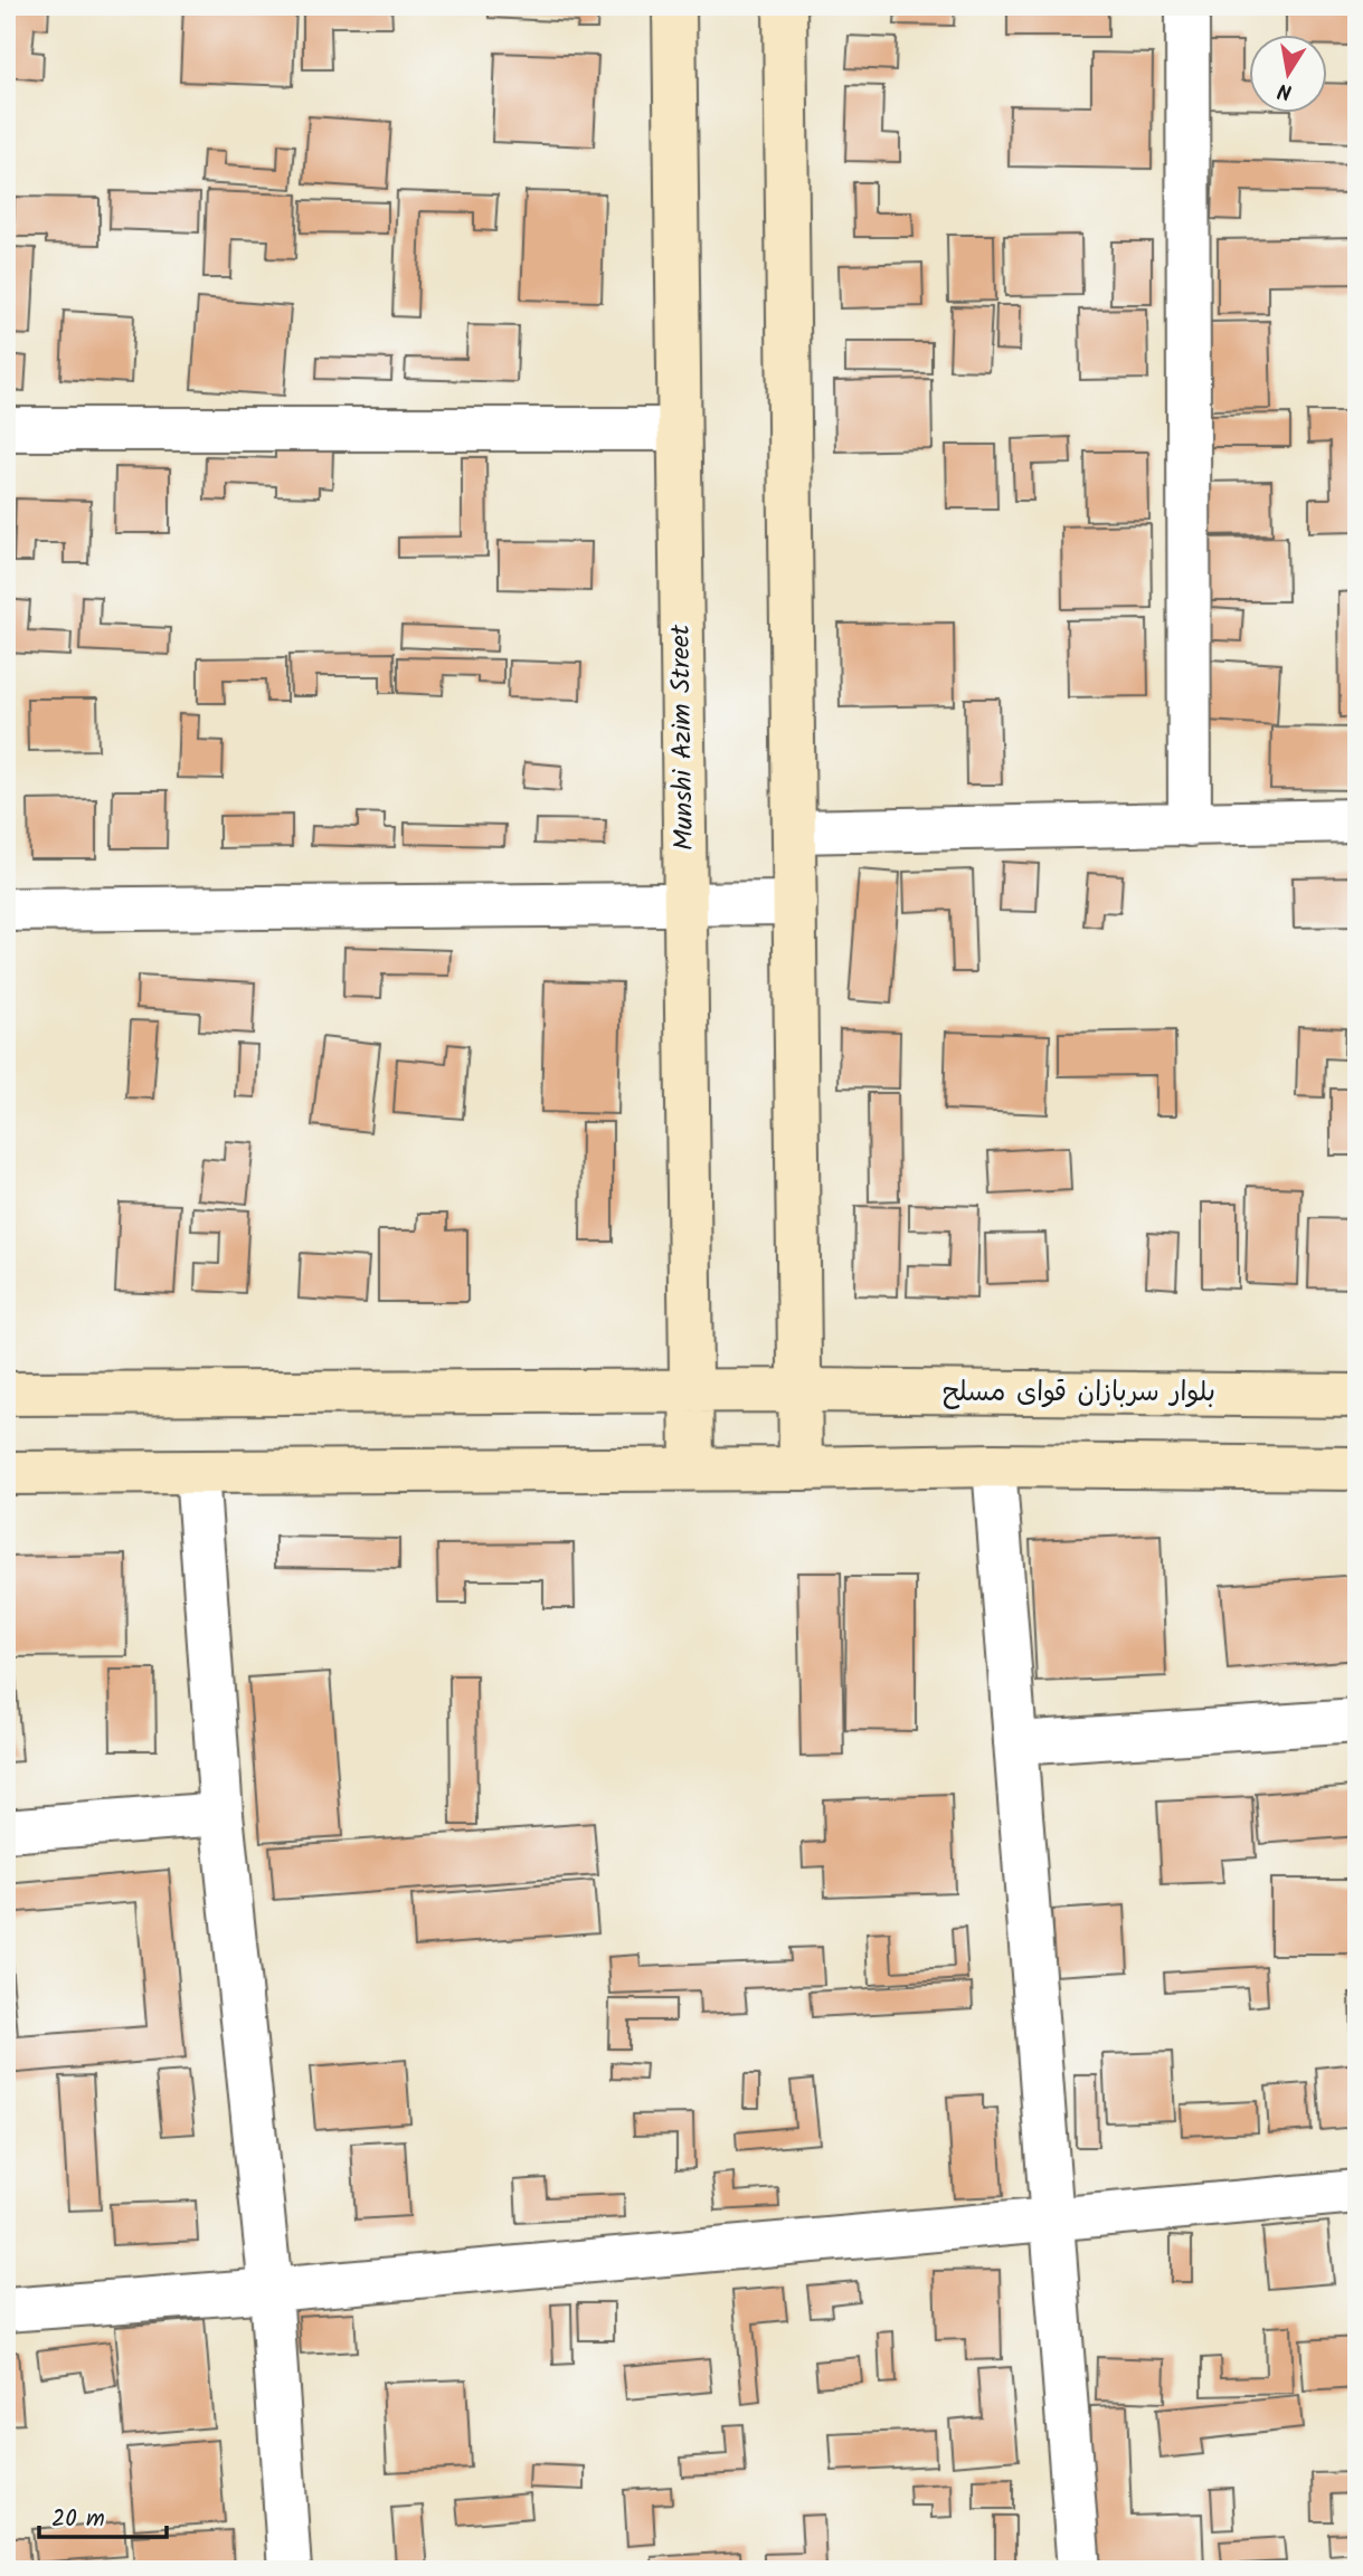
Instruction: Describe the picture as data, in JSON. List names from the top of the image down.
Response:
{
  "streets": {
    "main road": ["Munshi Azim Street", "بلوار سربازان قوای مسلح"]
  },
  "crossings": [
    ["Munshi Azim Street", "بلوار سربازان قوای مسلح"]
  ],
  "scale_bar": "20 m",
  "north": "bottom"
}
